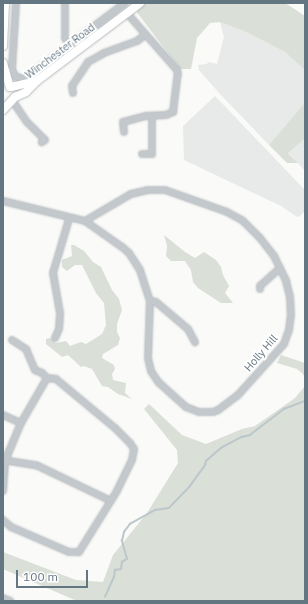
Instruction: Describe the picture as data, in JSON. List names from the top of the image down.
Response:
{
  "streets": {
    "main road": ["Winchester Road"],
    "street": ["Holly Hill"]
  },
  "scale_bar": "100 m"
}
